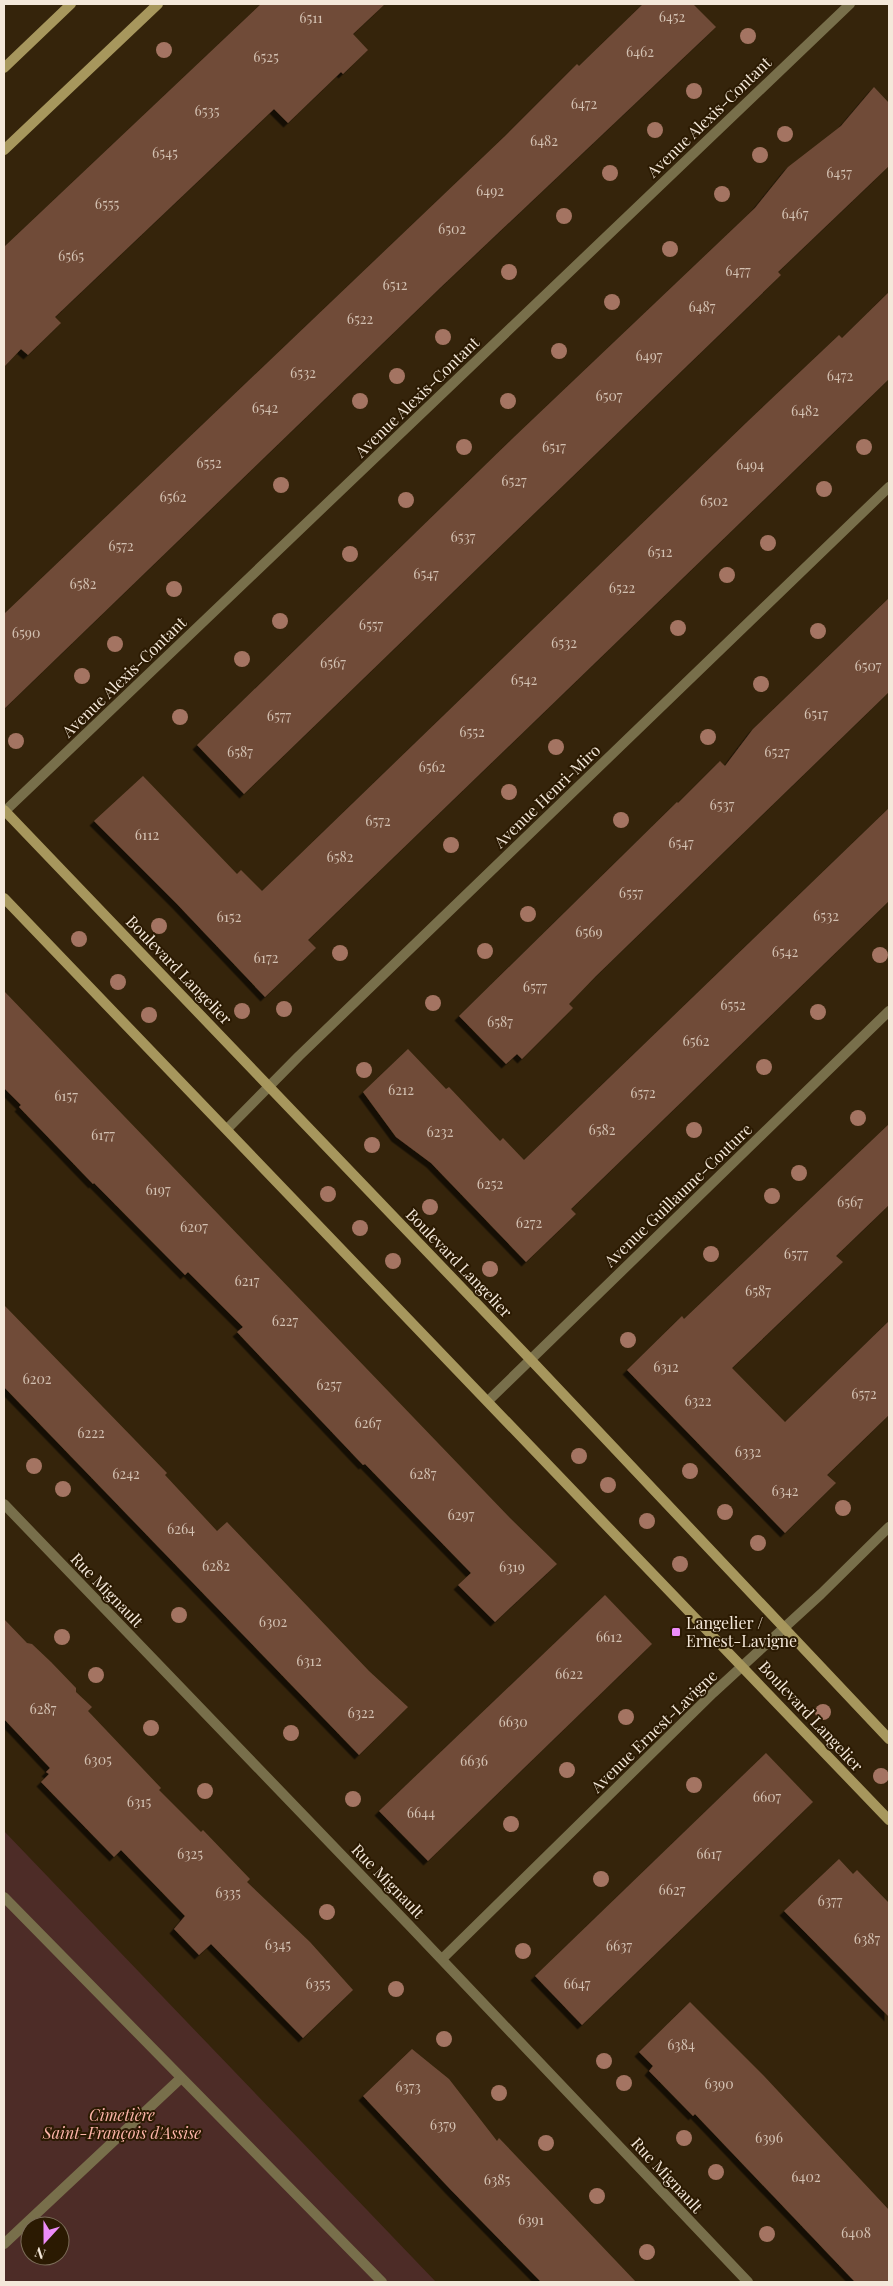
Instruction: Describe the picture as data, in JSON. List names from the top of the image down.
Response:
{
  "streets": {
    "main road": ["Boulevard Langelier"],
    "street": [
      "Avenue Alexis-Contant",
      "Avenue Henri-Miro",
      "Avenue Guillaume-Couture",
      "Rue Mignault",
      "Avenue Ernest-Lavigne"
    ]
  },
  "crossings": [
    ["Avenue Alexis-Contant", "Boulevard Langelier"],
    ["Avenue Henri-Miro", "Boulevard Langelier"],
    ["Boulevard Langelier", "Avenue Guillaume-Couture"],
    ["Boulevard Langelier", "Avenue Ernest-Lavigne"],
    ["Rue Mignault", "Avenue Ernest-Lavigne"]
  ],
  "parks": ["Cimetière Saint-François d'Assise"],
  "places": {
    "transit": ["Langelier / Ernest-Lavigne"]
  },
  "house_numbers": [
    "6452",
    "6511",
    "6462",
    "6525",
    "6472",
    "6535",
    "6482",
    "6545",
    "6457",
    "6492",
    "6555",
    "6467",
    "6502",
    "6565",
    "6477",
    "6512",
    "6487",
    "6522",
    "6497",
    "6532",
    "6472",
    "6507",
    "6542",
    "6482",
    "6517",
    "6552",
    "6494",
    "6527",
    "6562",
    "6502",
    "6537",
    "6572",
    "6512",
    "6547",
    "6582",
    "6522",
    "6557",
    "6590",
    "6532",
    "6567",
    "6507",
    "6542",
    "6517",
    "6577",
    "6552",
    "6587",
    "6527",
    "6562",
    "6537",
    "6572",
    "6112",
    "6547",
    "6582",
    "6557",
    "6532",
    "6152",
    "6569",
    "6542",
    "6172",
    "6577",
    "6552",
    "6587",
    "6562",
    "6212",
    "6572",
    "6157",
    "6582",
    "6232",
    "6177",
    "6252",
    "6197",
    "6567",
    "6272",
    "6207",
    "6577",
    "6217",
    "6587",
    "6227",
    "6312",
    "6202",
    "6257",
    "6572",
    "6322",
    "6267",
    "6222",
    "6332",
    "6242",
    "6287",
    "6342",
    "6297",
    "6264",
    "6282",
    "6319",
    "6302",
    "6612",
    "6312",
    "6622",
    "6287",
    "6322",
    "6630",
    "6305",
    "6636",
    "6607",
    "6315",
    "6644",
    "6325",
    "6617",
    "6627",
    "6335",
    "6377",
    "6387",
    "6345",
    "6637",
    "6355",
    "6647",
    "6384",
    "6390",
    "6373",
    "6379",
    "6396",
    "6402",
    "6385",
    "6391",
    "6408"
  ],
  "north": "bottom"
}
